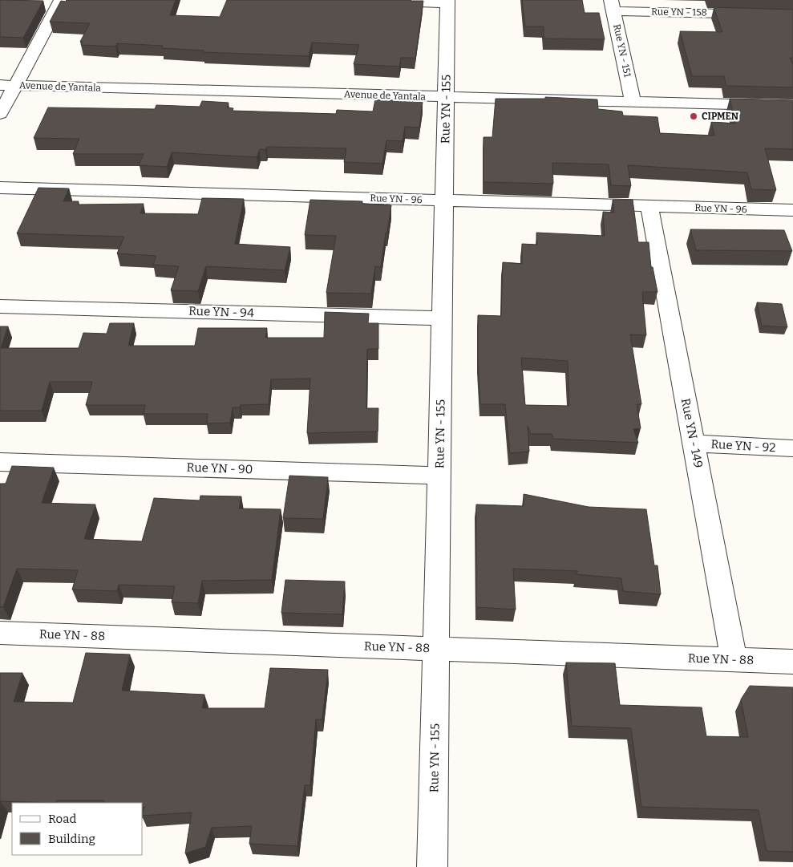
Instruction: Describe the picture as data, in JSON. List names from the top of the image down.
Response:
{
  "streets": {
    "street": [
      "Rue YN - 158",
      "Rue YN - 151",
      "Avenue de Yantala",
      "Rue YN - 155",
      "Rue YN - 96",
      "Rue YN - 94",
      "Rue YN - 149",
      "Rue YN - 92",
      "Rue YN - 90",
      "Rue YN - 88"
    ]
  },
  "crossings": [
    ["Rue YN - 158", "Rue YN - 151"],
    ["Rue YN - 151", "Avenue de Yantala"],
    ["Avenue de Yantala", "Rue YN - 155"],
    ["Rue YN - 155", "Rue YN - 96"],
    ["Rue YN - 155", "Rue YN - 94"],
    ["Rue YN - 155", "Rue YN - 90"],
    ["Rue YN - 155", "Rue YN - 88"],
    ["Rue YN - 96", "Rue YN - 149"],
    ["Rue YN - 149", "Rue YN - 92"],
    ["Rue YN - 149", "Rue YN - 88"]
  ],
  "places": ["CIPMEN"],
  "legend": ["Road", "Building"]
}
